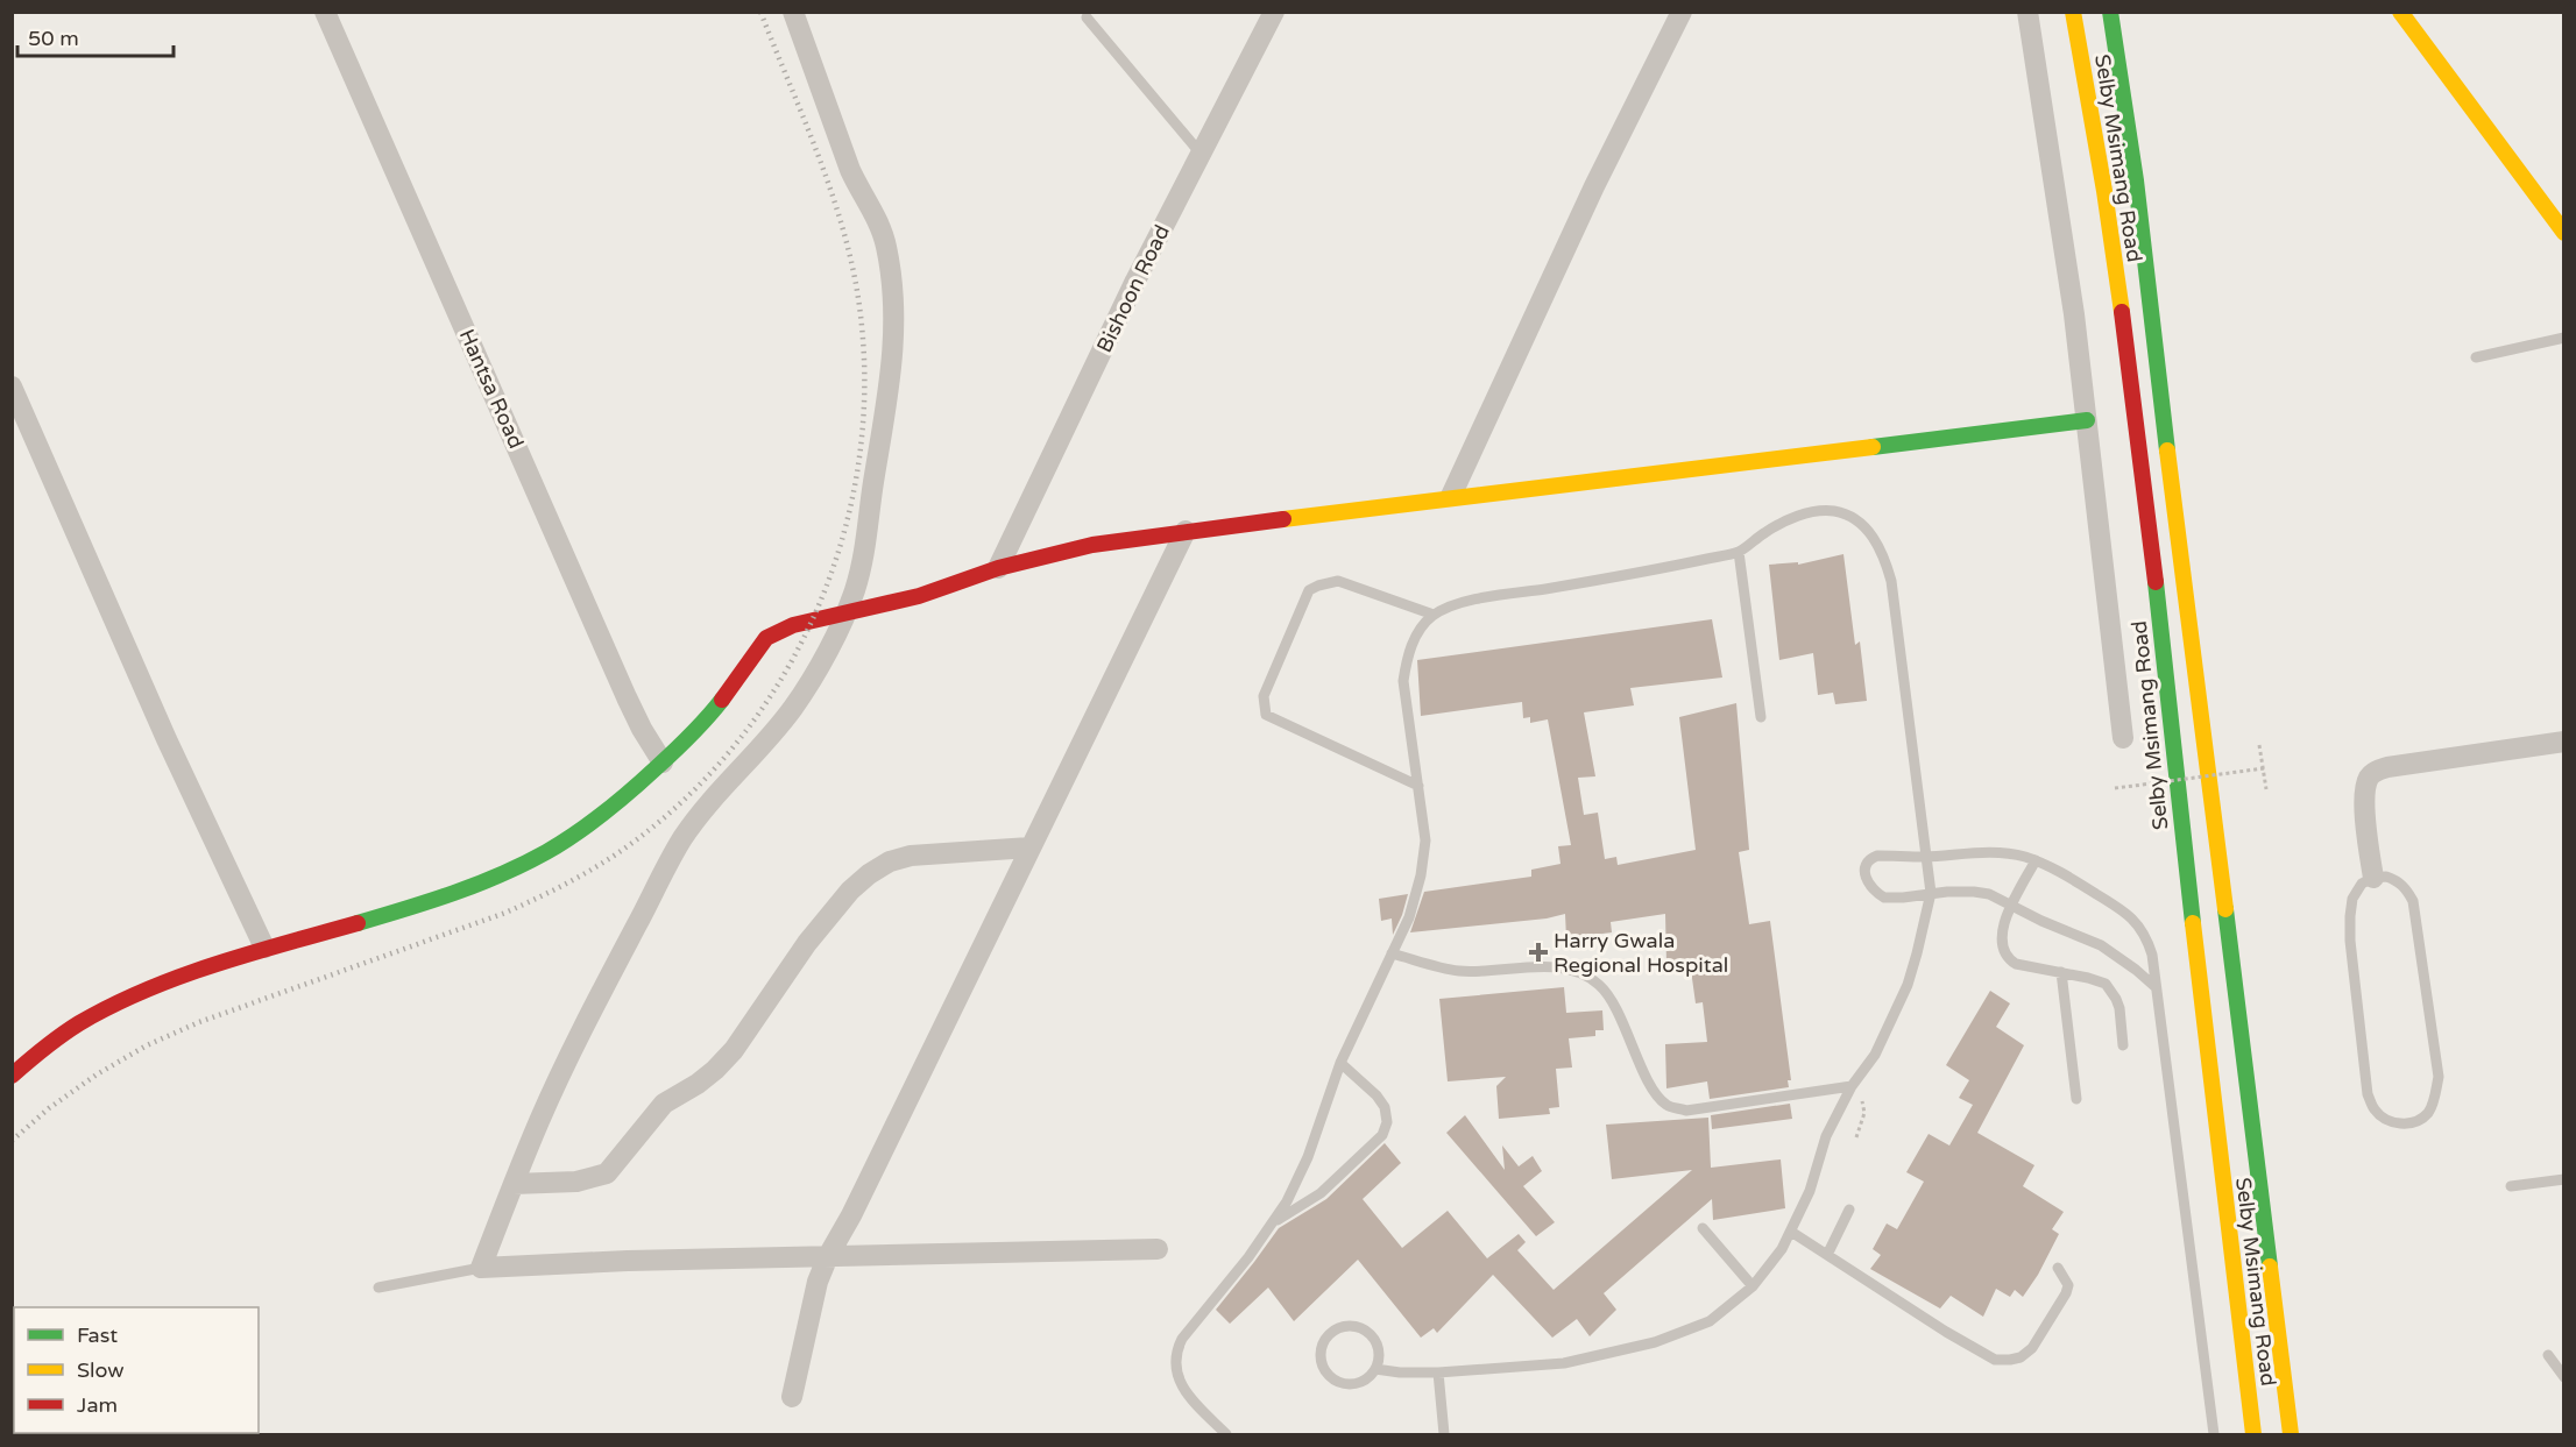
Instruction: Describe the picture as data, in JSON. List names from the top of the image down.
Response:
{
  "streets": {
    "main road": ["Selby Msimang Road"],
    "street": ["Bishoon Road", "Hantsa Road"]
  },
  "places": {
    "health": ["Harry Gwala Regional Hospital"]
  },
  "legend": ["Fast", "Slow", "Jam"],
  "scale_bar": "50 m"
}
